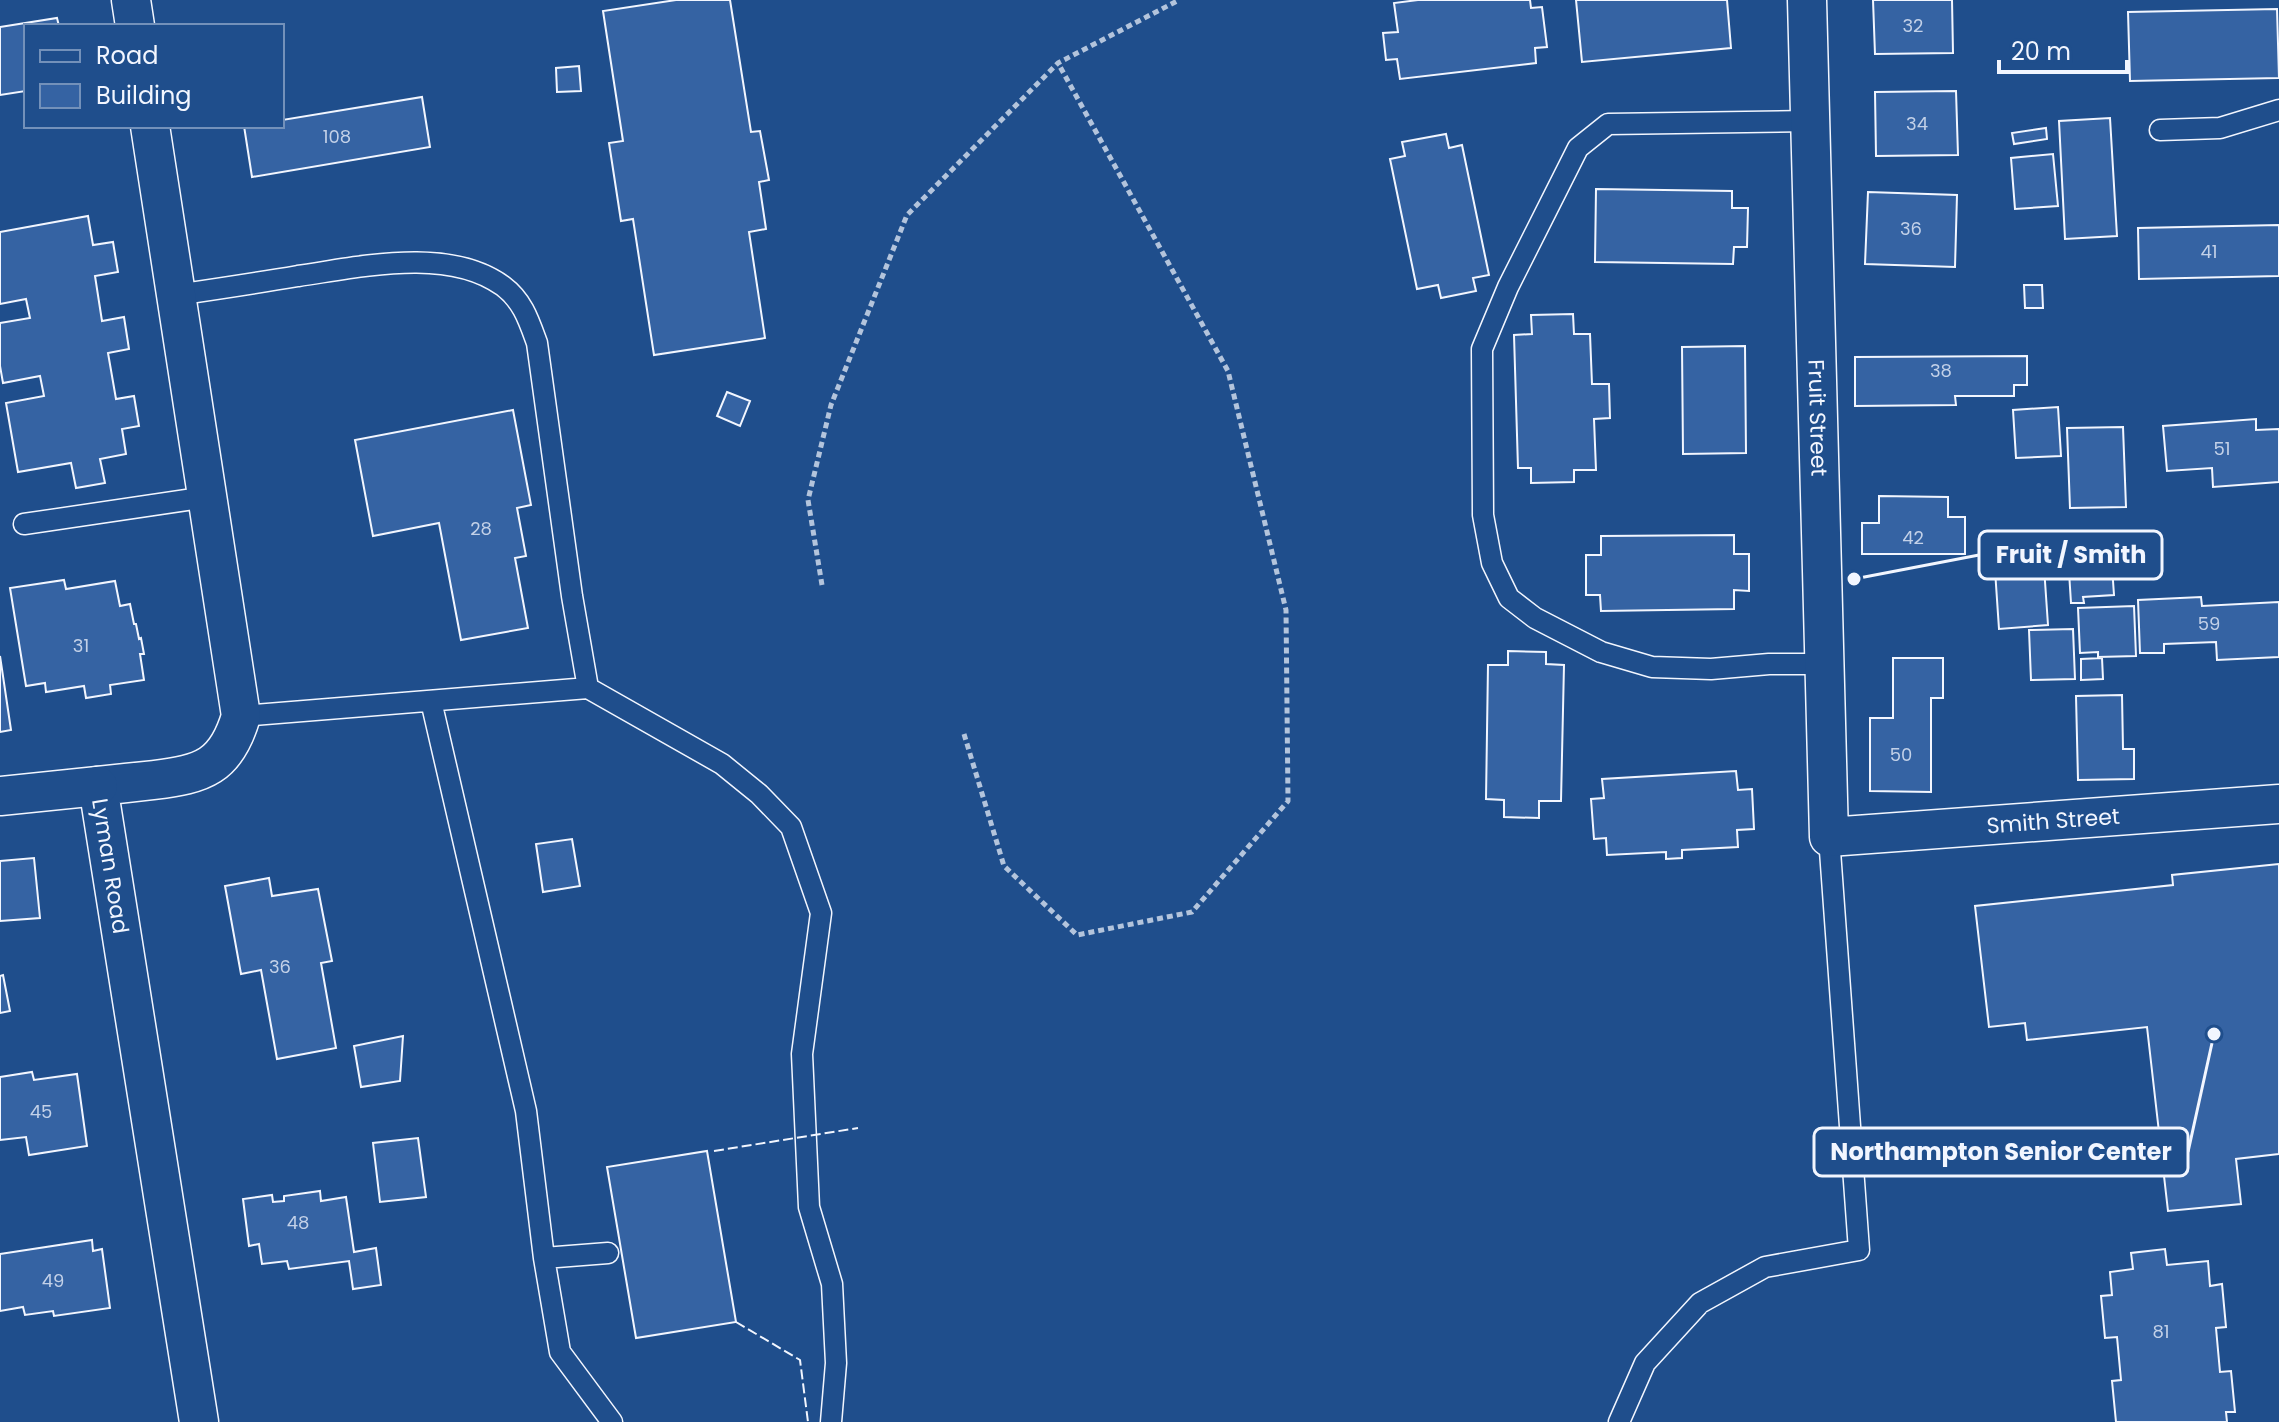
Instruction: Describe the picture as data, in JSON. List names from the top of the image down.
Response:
{
  "streets": {
    "street": ["Fruit Street", "Smith Street", "Lyman Road"]
  },
  "crossings": [
    ["Fruit Street", "Smith Street"]
  ],
  "places": ["Fruit / Smith", "Northampton Senior Center"],
  "house_numbers": [
    "32",
    "34",
    "108",
    "36",
    "41",
    "38",
    "51",
    "28",
    "42",
    "59",
    "31",
    "50",
    "36",
    "45",
    "48",
    "49",
    "81"
  ],
  "legend": ["Road", "Building"],
  "scale_bar": "20 m"
}
